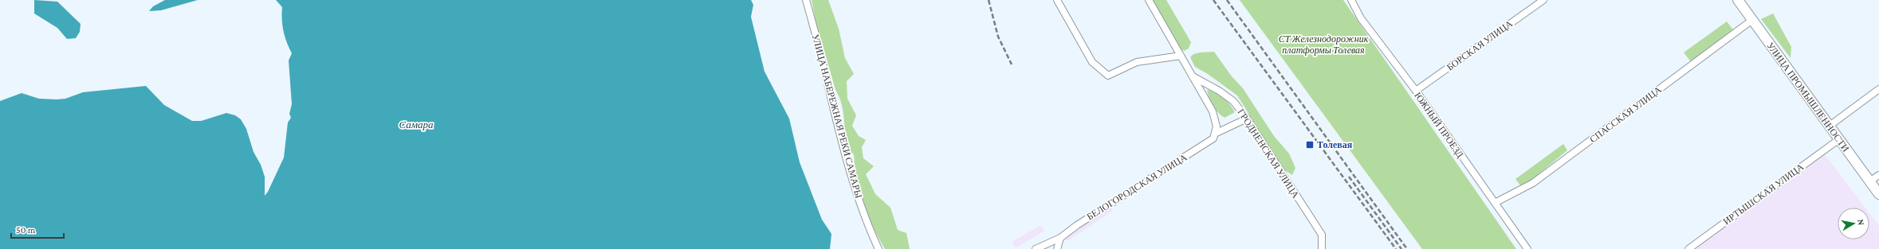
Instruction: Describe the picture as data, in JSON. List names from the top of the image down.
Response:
{
  "streets": {
    "main road": ["УЛИЦА ПРОМЫШЛЕННОСТИ"],
    "street": [
      "БОРСКАЯ УЛИЦА",
      "СПАССКАЯ УЛИЦА",
      "УЛИЦА НАБЕРЕЖНАЯ РЕКИ САМАРЫ",
      "ЮЖНЫЙ ПРОЕЗД",
      "ГРОДНЕНСКАЯ УЛИЦА",
      "БЕЛОГОРОДСКАЯ УЛИЦА",
      "ИРТЫШСКАЯ УЛИЦА"
    ]
  },
  "crossings": [
    ["БОРСКАЯ УЛИЦА", "ЮЖНЫЙ ПРОЕЗД"],
    ["УЛИЦА ПРОМЫШЛЕННОСТИ", "СПАССКАЯ УЛИЦА"],
    ["УЛИЦА ПРОМЫШЛЕННОСТИ", "ИРТЫШСКАЯ УЛИЦА"],
    ["СПАССКАЯ УЛИЦА", "ЮЖНЫЙ ПРОЕЗД"]
  ],
  "water": ["Самара"],
  "parks": ["СТ Железнодорожник платформы Толевая"],
  "places": {
    "transit": ["Толевая"]
  },
  "scale_bar": "50 m",
  "north": "right"
}
